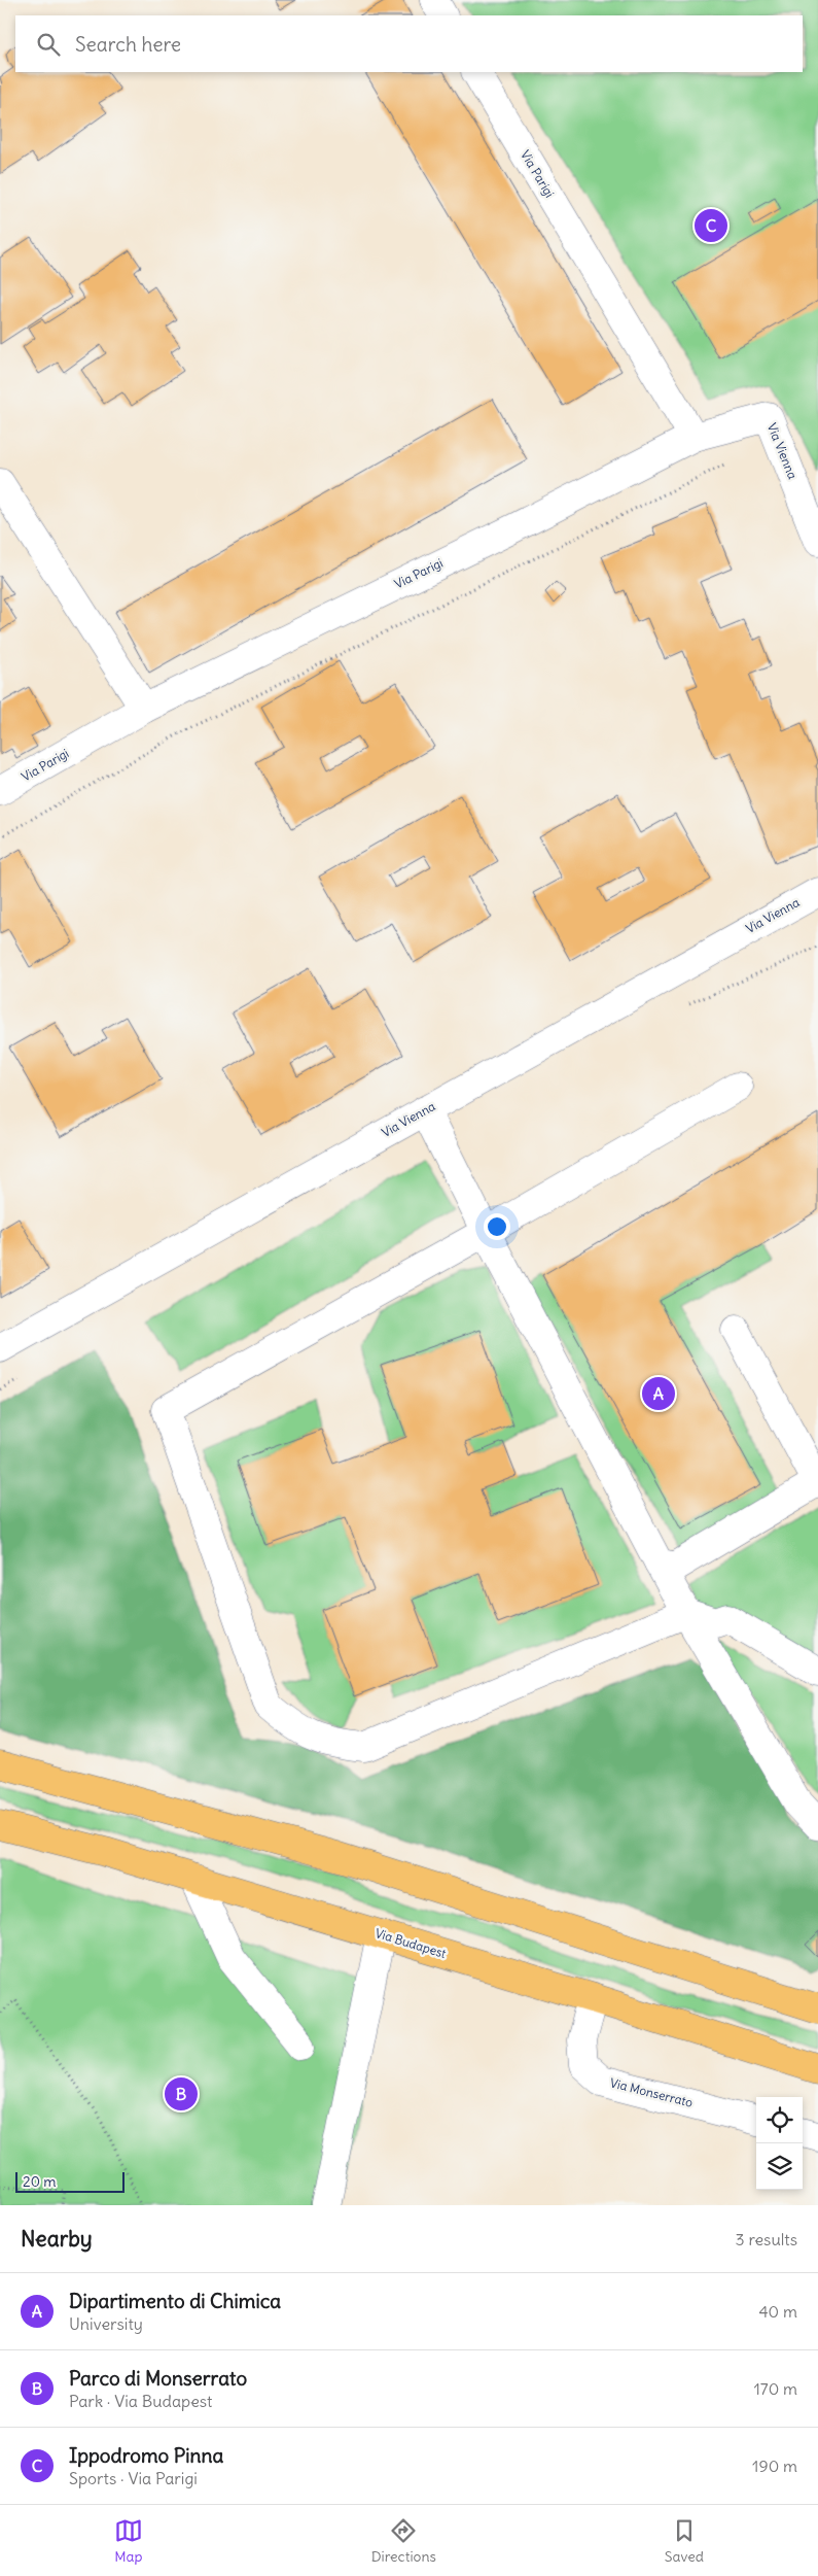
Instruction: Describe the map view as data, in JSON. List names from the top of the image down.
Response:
{
  "streets": {
    "main road": ["Via Budapest"],
    "street": ["Via Parigi", "Via Vienna", "Via Monserrato"]
  },
  "crossings": [
    ["Via Parigi", "Via Vienna"],
    ["Via Budapest", "Via Monserrato"]
  ],
  "scale_bar": "20 m",
  "page": {
    "search": "Search here",
    "pins": ["C", "A", "B"],
    "scale": "20 m",
    "heading": ["Nearby", "3 results"],
    "list": [
      {
        "mark": "A",
        "name": "Dipartimento di Chimica",
        "note": "University",
        "value": "40 m"
      },
      {
        "mark": "B",
        "name": "Parco di Monserrato",
        "note": "Park · Via Budapest",
        "value": "170 m"
      },
      {
        "mark": "C",
        "name": "Ippodromo Pinna",
        "note": "Sports · Via Parigi",
        "value": "190 m"
      }
    ],
    "nav": ["Map", "Directions", "Saved"]
  }
}
